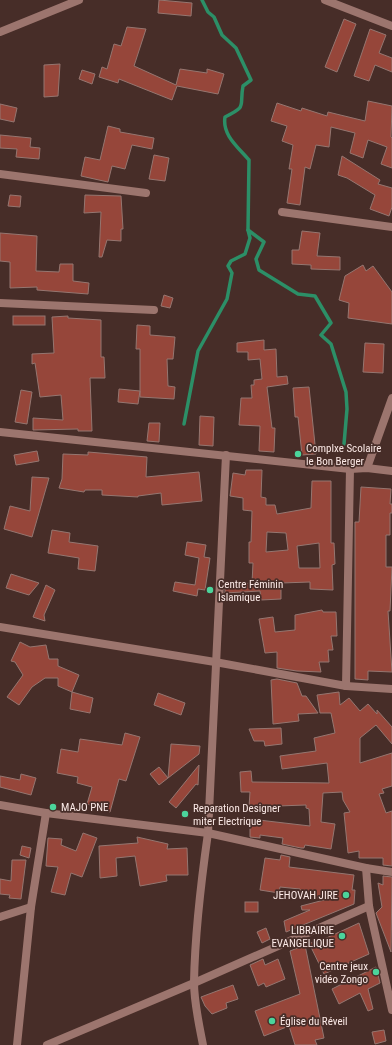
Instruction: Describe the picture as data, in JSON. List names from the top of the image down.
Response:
{
  "places": [
    "Complxe Scolaire le Bon Berger",
    "Centre Féminin Islamique",
    "MAJO PNE",
    "Reparation Designer miter Electrique",
    "JEHOVAH JIRE",
    "LIBRAIRIE EVANGELIQUE",
    "Centre jeux vidéo Zongo",
    "Église du Réveil"
  ]
}
